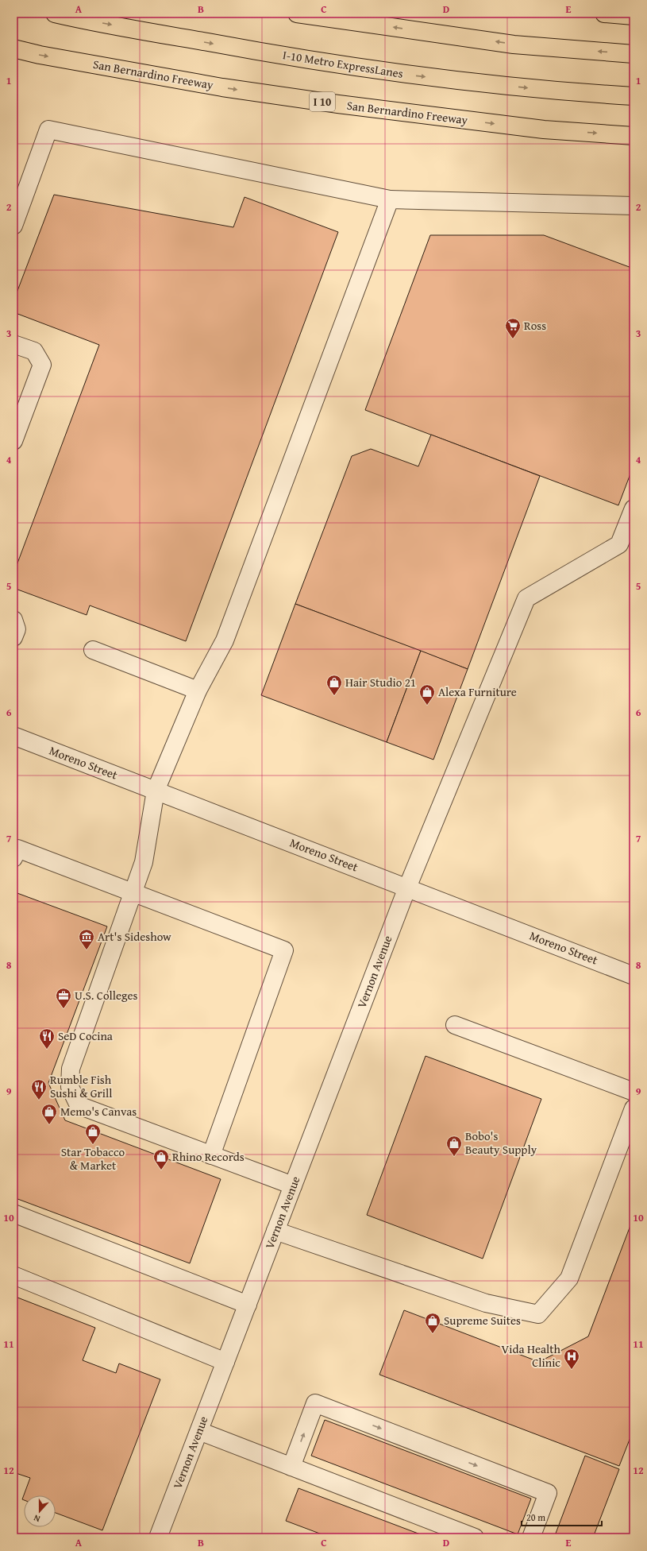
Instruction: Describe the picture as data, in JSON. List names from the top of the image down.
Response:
{
  "streets": {
    "highway": ["I-10 Metro ExpressLanes", "San Bernardino Freeway", "I 10"],
    "street": ["Moreno Street", "Vernon Avenue"]
  },
  "crossings": [
    ["Moreno Street", "Vernon Avenue"]
  ],
  "places": {
    "supermarket": ["Ross"],
    "shop": [
      "Hair Studio 21",
      "Alexa Furniture",
      "Memo's Canvas",
      "Star Tobacco & Market",
      "Bobo's Beauty Supply",
      "Rhino Records",
      "Supreme Suites"
    ],
    "museum": ["Art's Sideshow"],
    "office": ["U.S. Colleges"],
    "restaurant": ["SeD Cocina", "Rumble Fish Sushi & Grill"],
    "hospital": ["Vida Health Clinic"]
  },
  "scale_bar": "20 m",
  "north": "bottom",
  "grid": {
    "columns": [
      "A",
      "B",
      "C",
      "D",
      "E"
    ],
    "rows": [
      "1",
      "2",
      "3",
      "4",
      "5",
      "6",
      "7",
      "8",
      "9",
      "10",
      "11",
      "12"
    ]
  }
}
